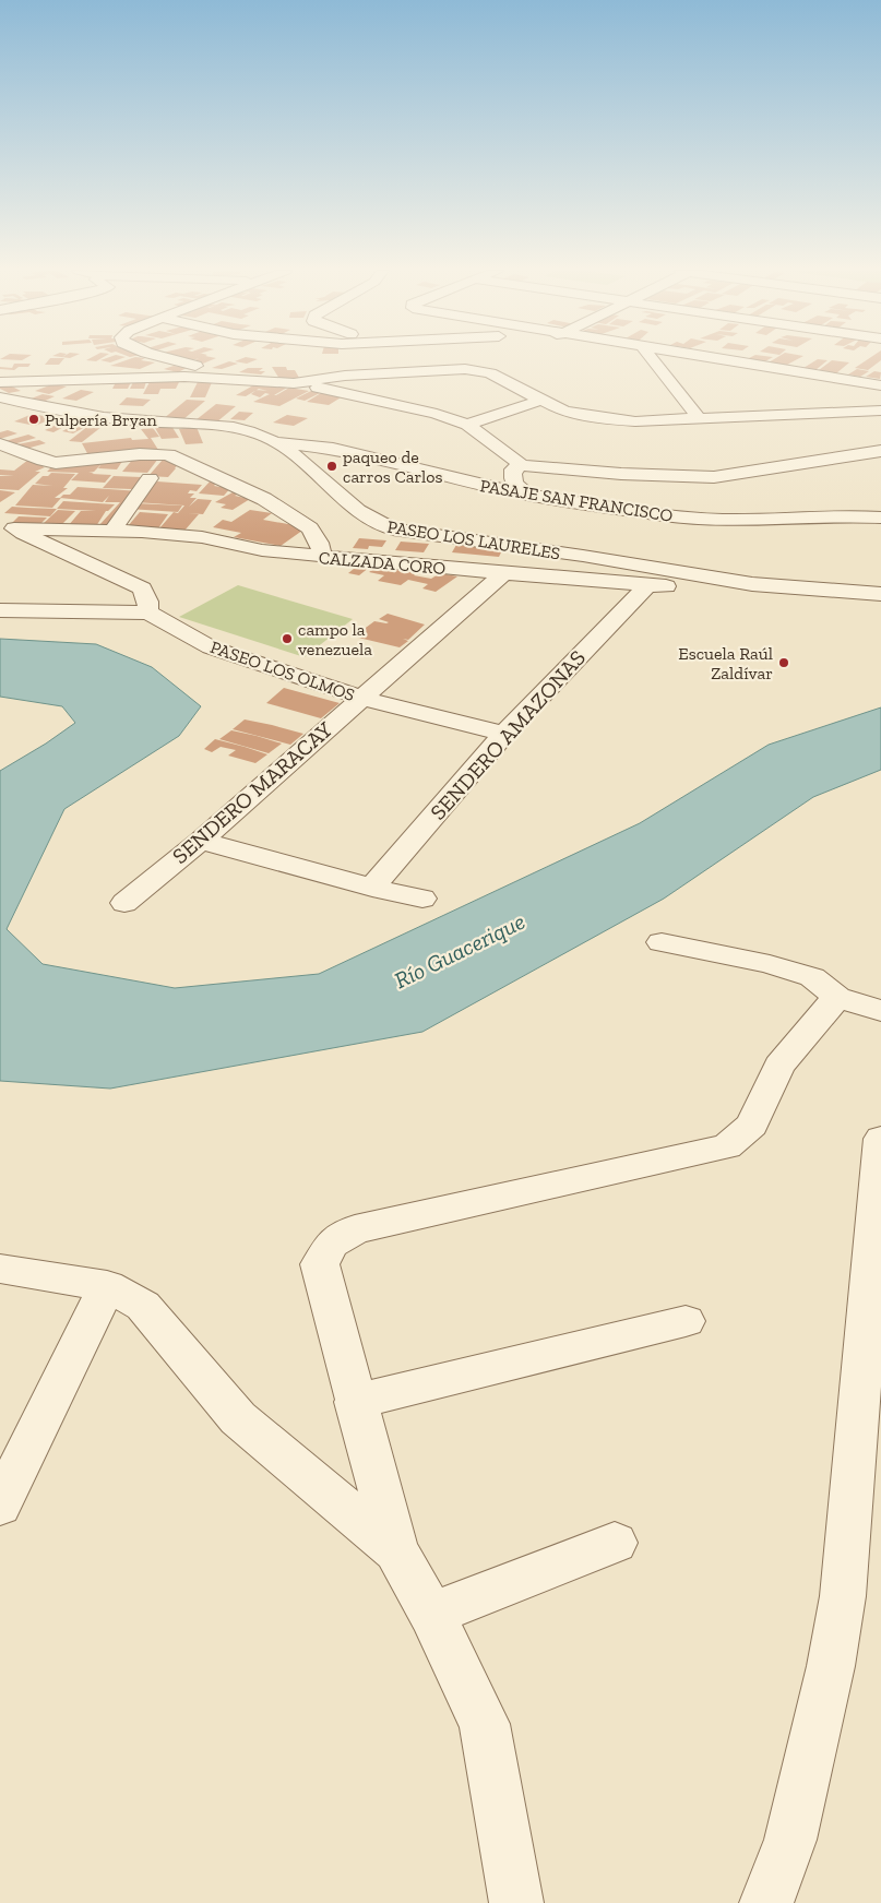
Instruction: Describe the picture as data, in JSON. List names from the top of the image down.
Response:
{
  "streets": {
    "street": [
      "PASAJE SAN FRANCISCO",
      "PASEO LOS LAURELES",
      "CALZADA CORO",
      "PASEO LOS OLMOS",
      "SENDERO AMAZONAS",
      "SENDERO MARACAY"
    ]
  },
  "crossings": [
    ["PASAJE SAN FRANCISCO", "PASEO LOS LAURELES"],
    ["PASEO LOS LAURELES", "CALZADA CORO"],
    ["CALZADA CORO", "SENDERO AMAZONAS"],
    ["CALZADA CORO", "SENDERO MARACAY"],
    ["PASEO LOS OLMOS", "SENDERO AMAZONAS"],
    ["PASEO LOS OLMOS", "SENDERO MARACAY"]
  ],
  "water": ["Río Guacerique"],
  "places": [
    "Pulpería Bryan",
    "paqueo de carros Carlos",
    "campo la venezuela",
    "Escuela Raúl Zaldívar"
  ]
}
